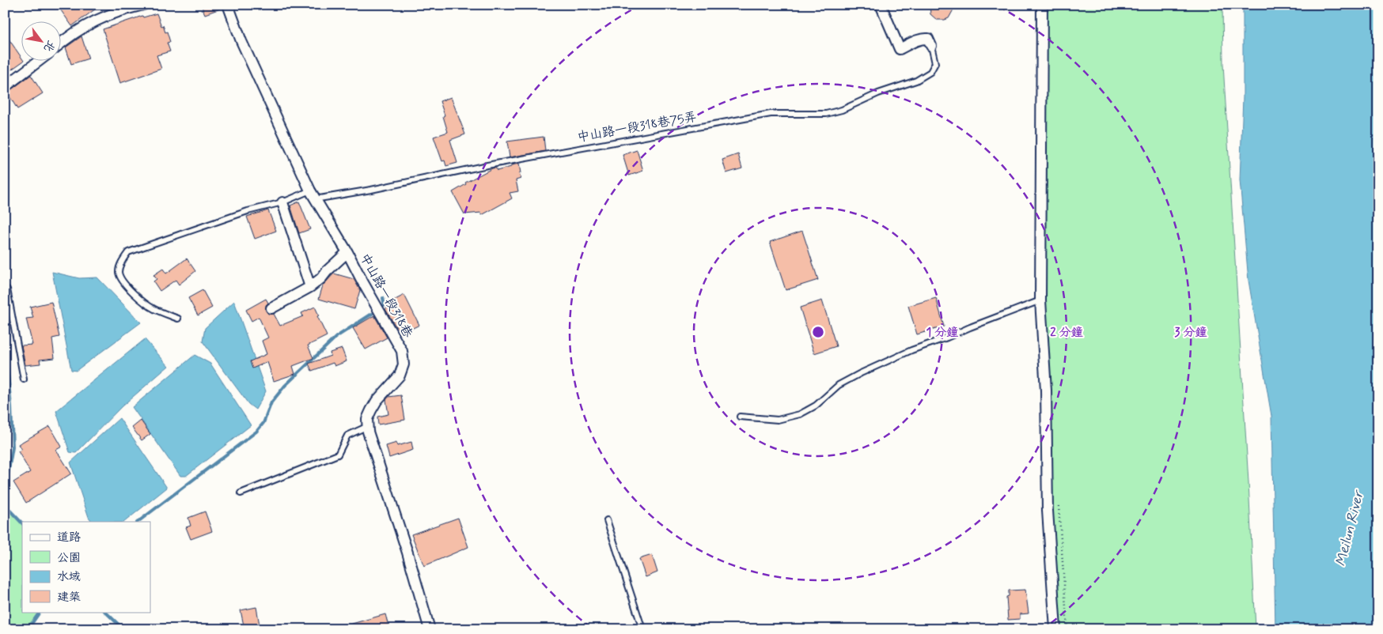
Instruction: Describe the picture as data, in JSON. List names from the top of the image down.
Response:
{
  "streets": {
    "street": ["中山路一段318巷"],
    "lane": ["中山路一段318巷75弄"]
  },
  "crossings": [
    ["中山路一段318巷75弄", "中山路一段318巷"]
  ],
  "water": ["Meilun River"],
  "legend": [
    "道路",
    "公園",
    "水域",
    "建築"
  ],
  "north": "bottom right",
  "rings": ["1 分鐘", "2 分鐘", "3 分鐘"]
}
